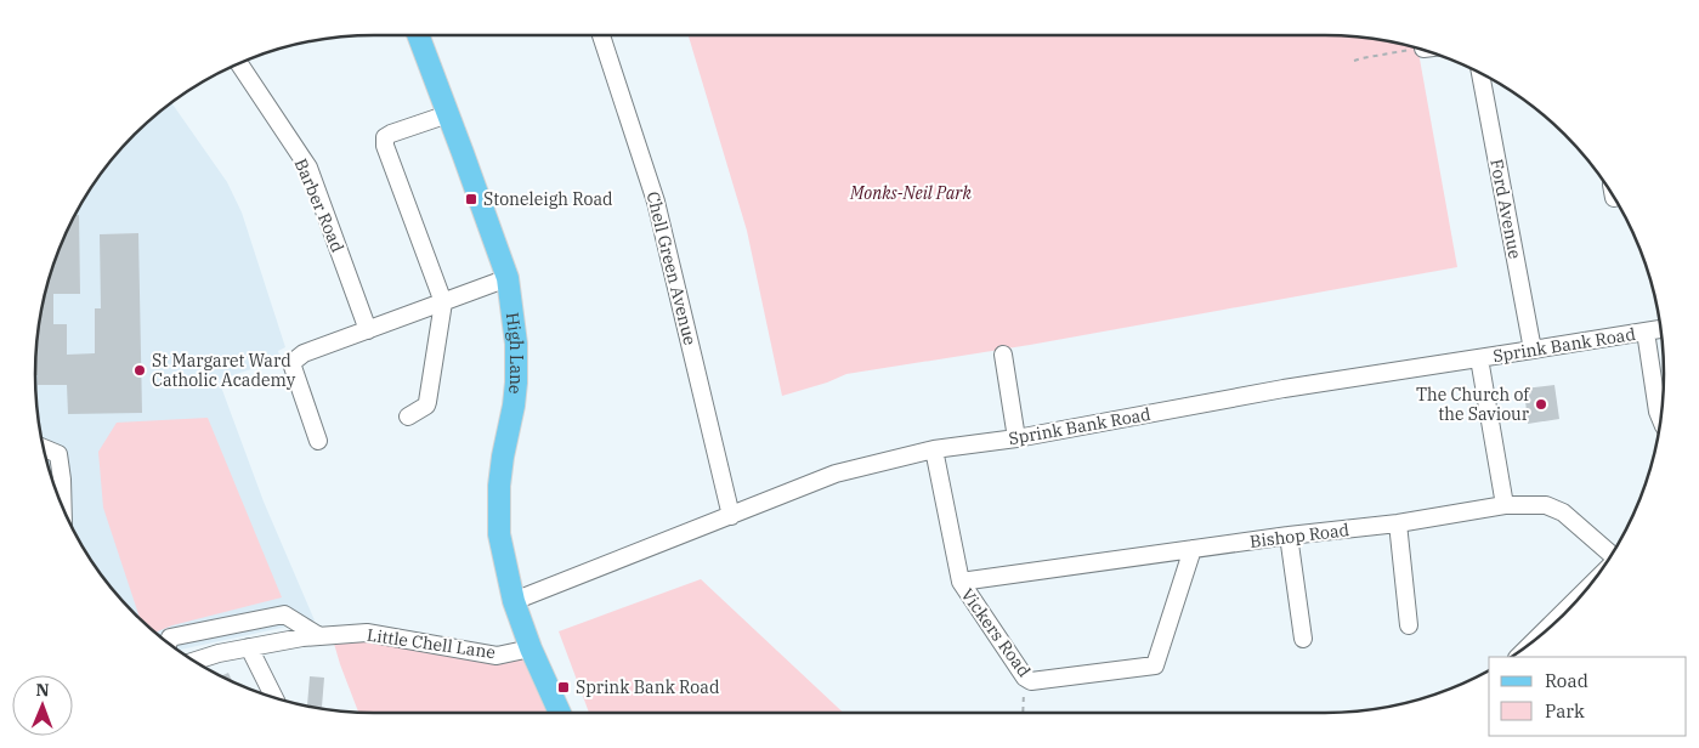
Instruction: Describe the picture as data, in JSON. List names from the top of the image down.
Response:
{
  "streets": {
    "main road": ["High Lane"],
    "street": [
      "Barber Road",
      "Ford Avenue",
      "Chell Green Avenue",
      "Sprink Bank Road",
      "Bishop Road",
      "Vickers Road",
      "Little Chell Lane"
    ]
  },
  "crossings": [
    ["Ford Avenue", "Sprink Bank Road"],
    ["Chell Green Avenue", "Sprink Bank Road"],
    ["Sprink Bank Road", "High Lane"],
    ["Sprink Bank Road", "Vickers Road"],
    ["High Lane", "Little Chell Lane"],
    ["Bishop Road", "Vickers Road"]
  ],
  "parks": ["Monks-Neil Park"],
  "places": {
    "transit": ["Stoneleigh Road", "Sprink Bank Road"],
    "other": ["St Margaret Ward Catholic Academy", "The Church of the Saviour"]
  },
  "legend": ["Road", "Park"],
  "north": "top"
}
